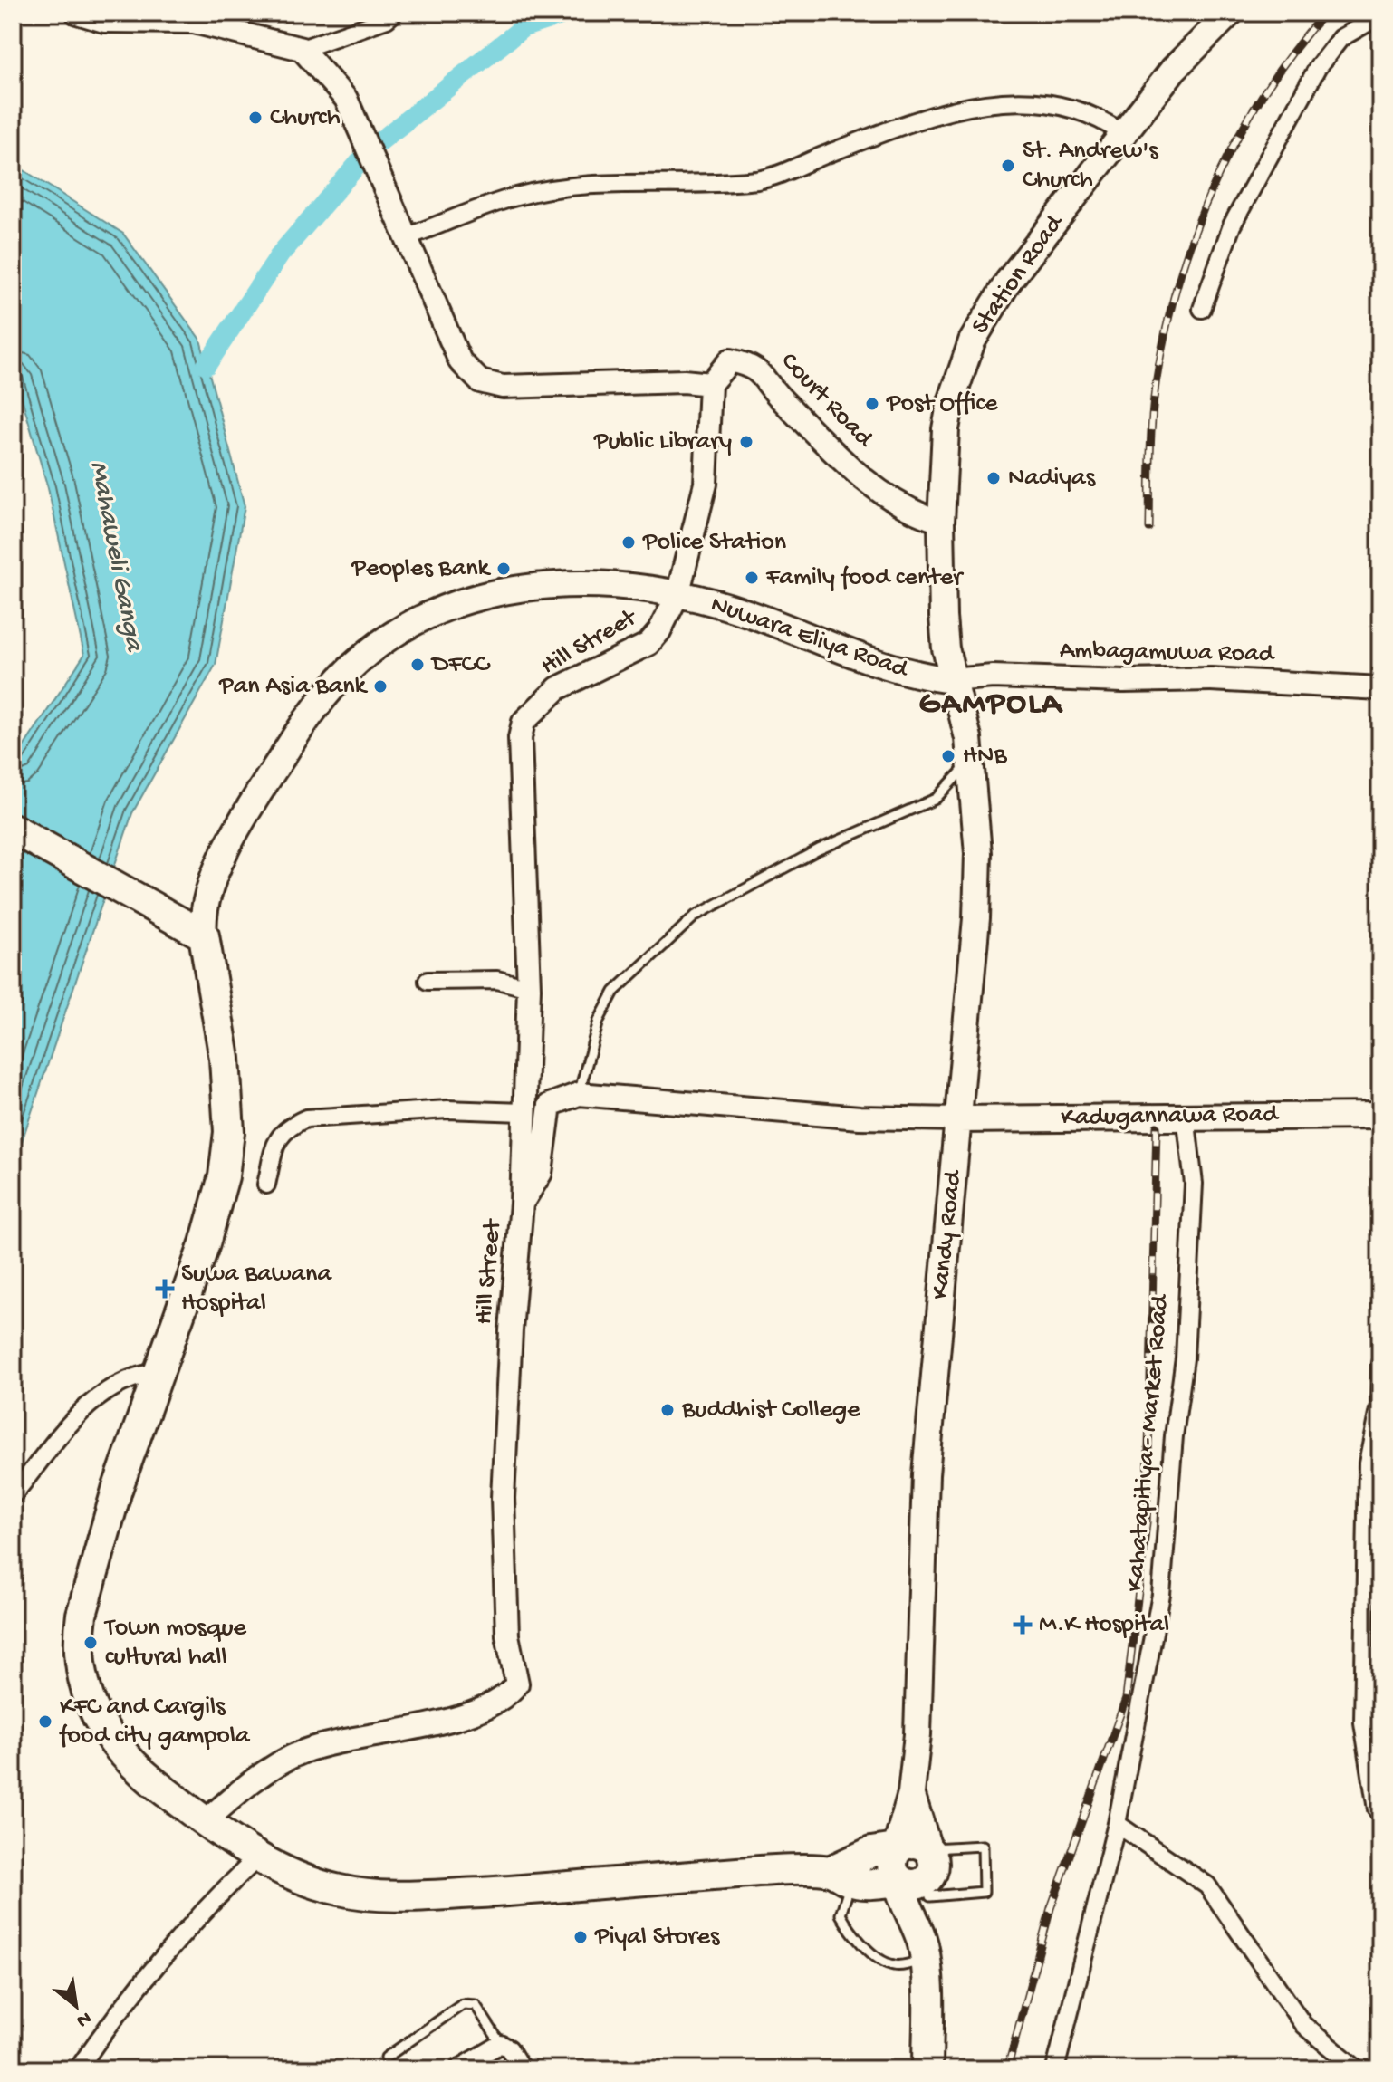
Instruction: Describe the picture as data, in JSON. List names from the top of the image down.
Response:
{
  "streets": {
    "main road": [
      "Station Road",
      "Nuwara Eliya Road",
      "Kadugannawa Road",
      "Kandy Road"
    ],
    "street": [
      "Court Road",
      "Hill Street",
      "Ambagamuwa Road",
      "Kahatapitiya - Market Road"
    ]
  },
  "crossings": [
    ["Station Road", "Court Road"],
    ["Station Road", "Nuwara Eliya Road"],
    ["Station Road", "Ambagamuwa Road"],
    ["Station Road", "Kandy Road"],
    ["Nuwara Eliya Road", "Hill Street"],
    ["Nuwara Eliya Road", "Ambagamuwa Road"],
    ["Nuwara Eliya Road", "Kandy Road"],
    ["Ambagamuwa Road", "Kandy Road"],
    ["Kadugannawa Road", "Kandy Road"],
    ["Kadugannawa Road", "Kahatapitiya - Market Road"]
  ],
  "districts": ["GAMPOLA"],
  "water": ["Mahaweli Ganga"],
  "places": {
    "other": [
      "Church",
      "St. Andrew's Church",
      "Post Office",
      "Public Library",
      "Nadiyas",
      "Police Station",
      "Peoples Bank",
      "Family food center",
      "DFCC",
      "Pan Asia Bank",
      "HNB",
      "Buddhist College",
      "Town mosque cultural hall",
      "KFC and Cargils food city gampola",
      "Piyal Stores"
    ],
    "health": ["Suwa Bawana Hospital", "M.K Hospital"]
  },
  "north": "bottom right"
}
